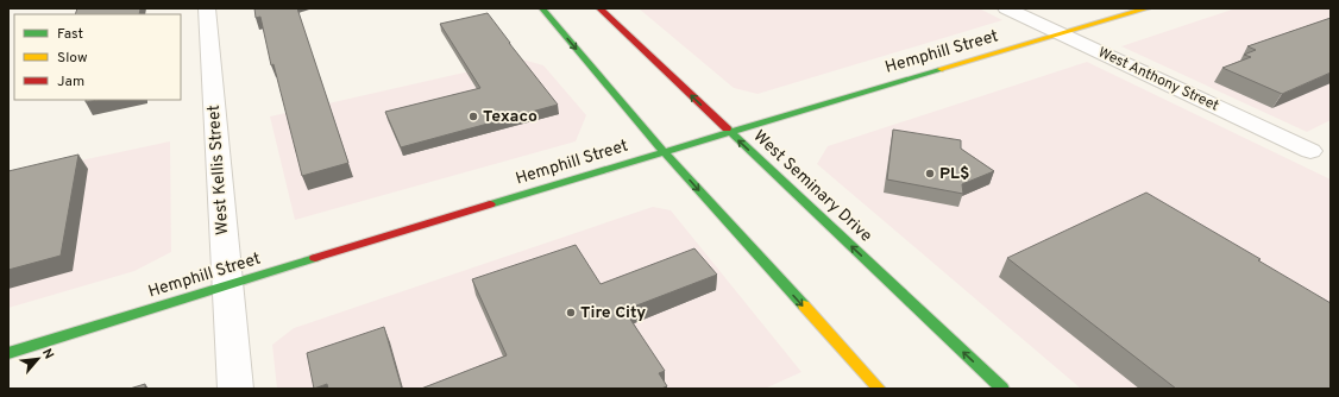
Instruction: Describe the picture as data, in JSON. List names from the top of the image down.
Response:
{
  "streets": {
    "main road": ["Hemphill Street", "West Seminary Drive"],
    "street": ["West Anthony Street", "West Kellis Street"]
  },
  "crossings": [
    ["Hemphill Street", "West Anthony Street"],
    ["Hemphill Street", "West Kellis Street"],
    ["Hemphill Street", "West Seminary Drive"]
  ],
  "places": ["Texaco", "PL$", "Tire City"],
  "legend": ["Fast", "Slow", "Jam"],
  "north": "top right"
}
